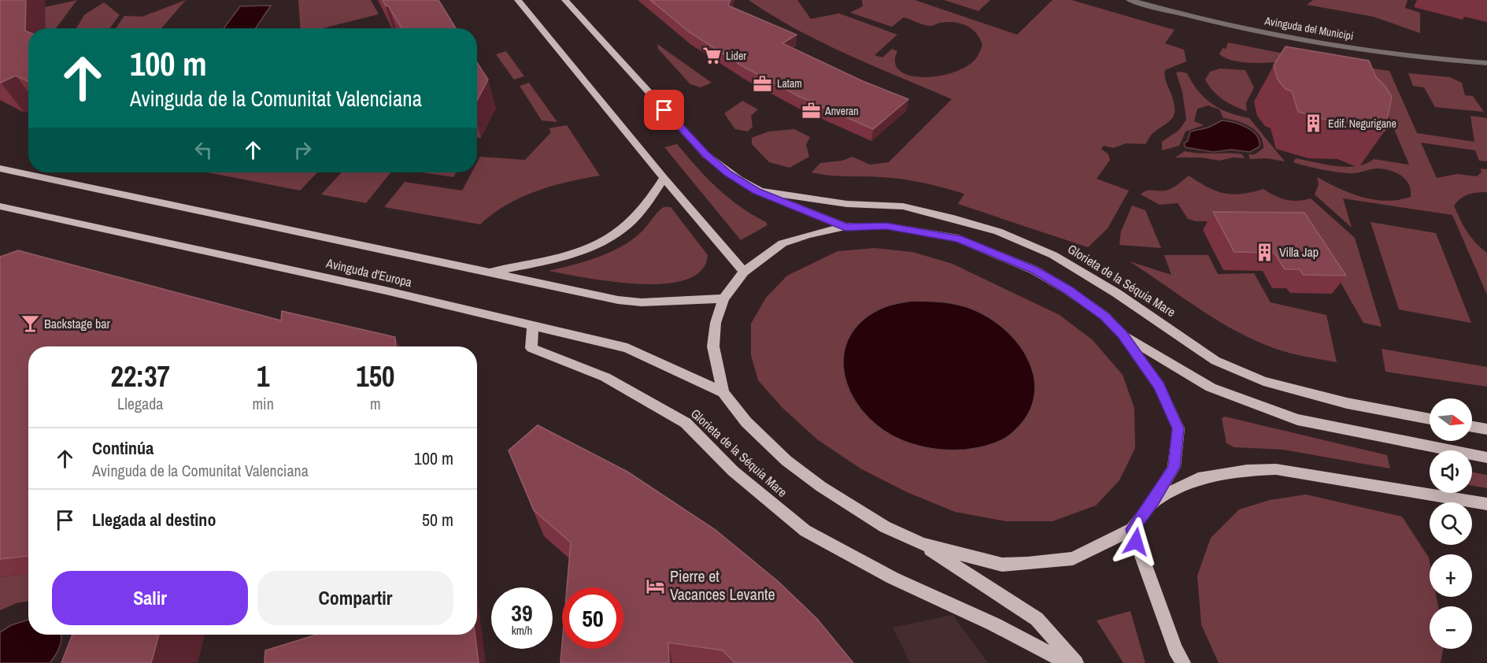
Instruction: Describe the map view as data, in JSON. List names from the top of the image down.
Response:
{
  "streets": {
    "main road": ["Avinguda d'Europa", "Glorieta de la Séquia Mare"],
    "street": ["Avinguda del Municipi"]
  },
  "crossings": [
    ["Avinguda d'Europa", "Glorieta de la Séquia Mare"]
  ],
  "places": {
    "supermarket": ["Lider"],
    "office": ["Latam", "Anveran"],
    "building": ["Edif. Negurigane", "Villa Jap"],
    "bar": ["Backstage bar"],
    "hotel": ["Pierre et Vacances Levante"]
  },
  "north": "right",
  "page": {
    "turn": ["100 m", "Avinguda de la Comunitat Valenciana"],
    "eta": [
      "22:37",
      "Llegada",
      "1",
      "min",
      "150",
      "m"
    ],
    "map_buttons": ["+", "−"],
    "list": [
      {
        "name": "Continúa",
        "note": "Avinguda de la Comunitat Valenciana",
        "value": "100 m"
      },
      {
        "name": "Llegada al destino",
        "value": "50 m"
      }
    ],
    "buttons": ["Salir", "Compartir"],
    "speed": "39 km/h",
    "limit": "50"
  }
}
